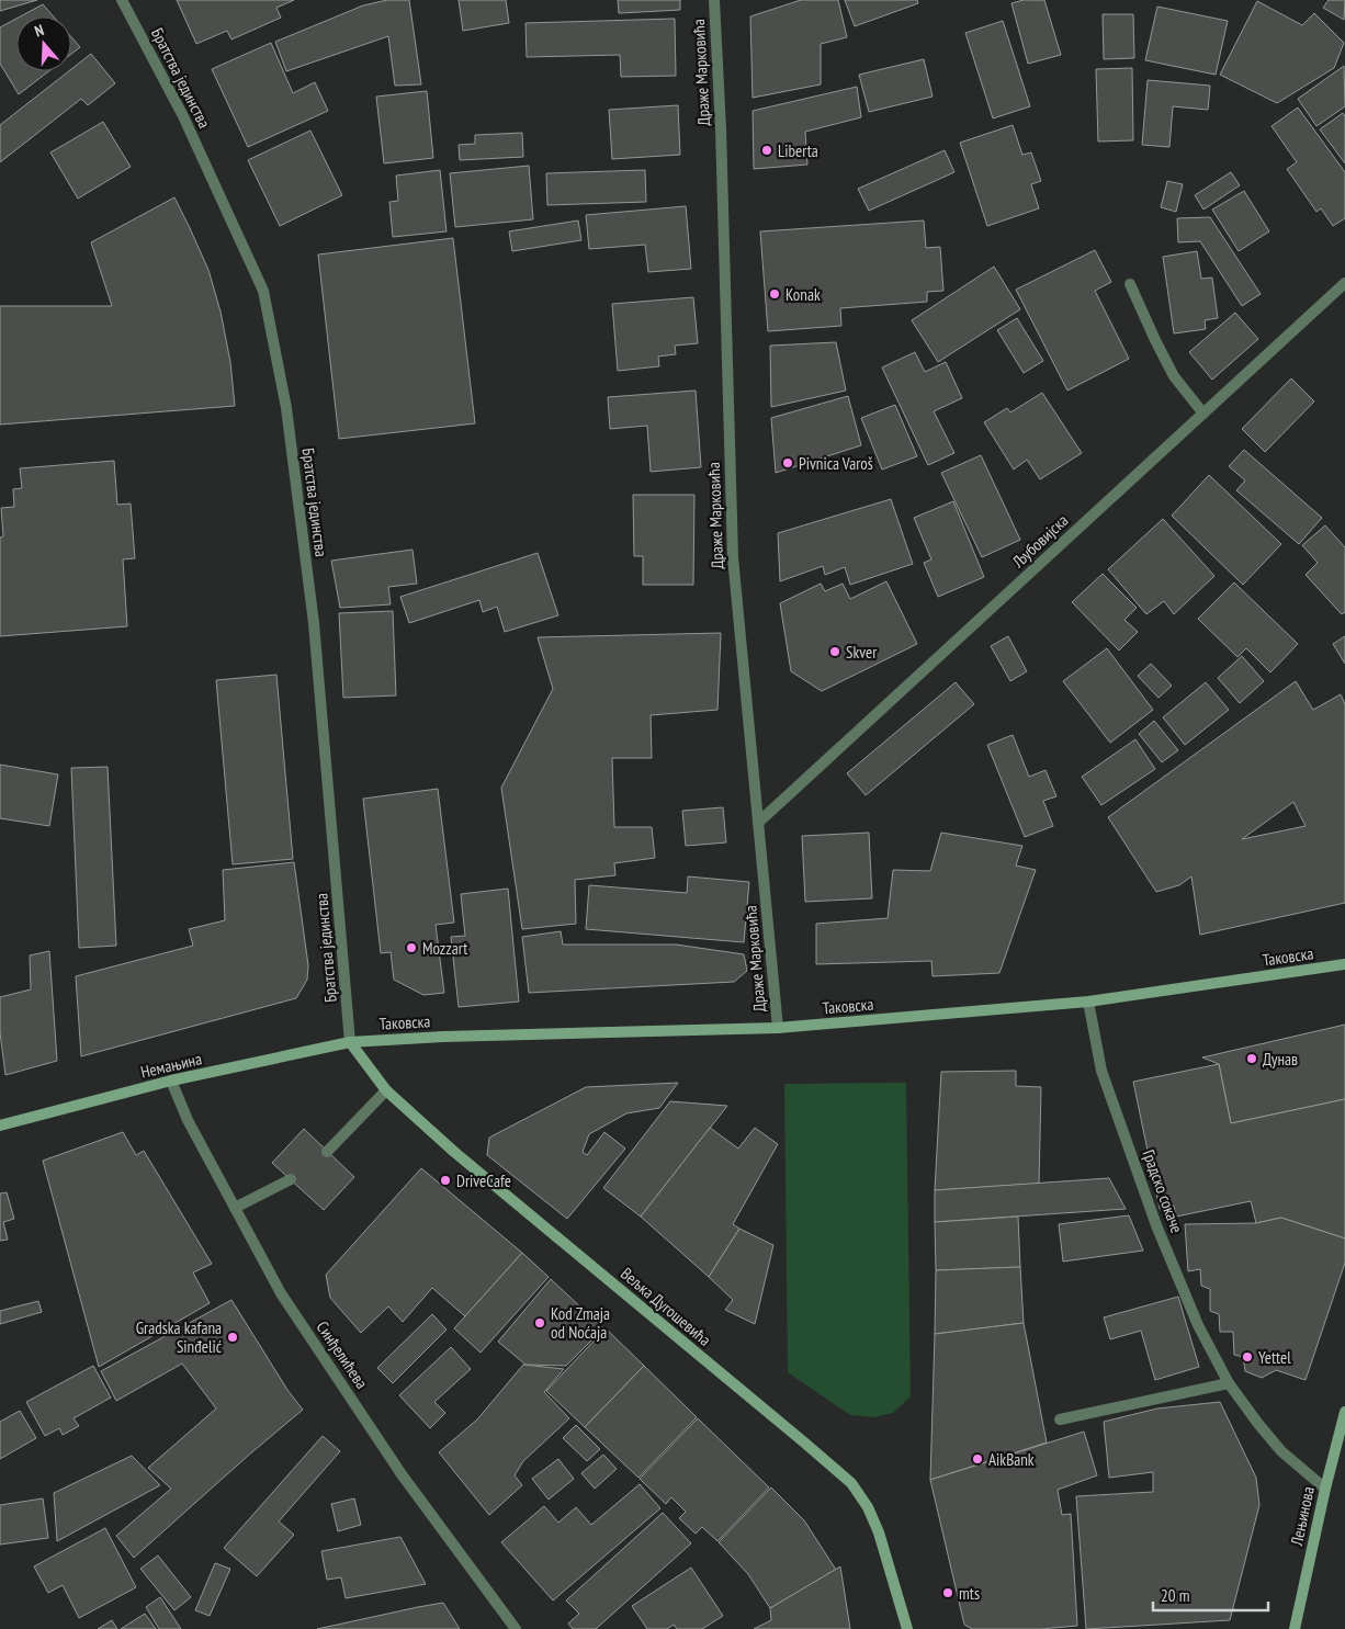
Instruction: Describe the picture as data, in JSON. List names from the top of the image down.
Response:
{
  "streets": {
    "street": [
      "Драже Марковића",
      "Братства јединства",
      "Љубовијска",
      "Таковска",
      "Немањина",
      "Градско сокаче",
      "Вељка Дугошевића",
      "Синђелићева",
      "Лењинова"
    ]
  },
  "crossings": [
    ["Драже Марковића", "Љубовијска"],
    ["Драже Марковића", "Таковска"],
    ["Братства јединства", "Таковска"],
    ["Братства јединства", "Немањина"],
    ["Братства јединства", "Вељка Дугошевића"],
    ["Таковска", "Немањина"],
    ["Таковска", "Градско сокаче"],
    ["Таковска", "Вељка Дугошевића"],
    ["Немањина", "Вељка Дугошевића"],
    ["Немањина", "Синђелићева"],
    ["Градско сокаче", "Лењинова"]
  ],
  "places": [
    "Liberta",
    "Konak",
    "Pivnica Varoš",
    "Skver",
    "Mozzart",
    "Дунав",
    "DriveCafe",
    "Kod Zmaja od Noćaja",
    "Gradska kafana Sinđelić",
    "Yettel",
    "AikBank",
    "mts"
  ],
  "scale_bar": "20 m",
  "north": "top"
}
